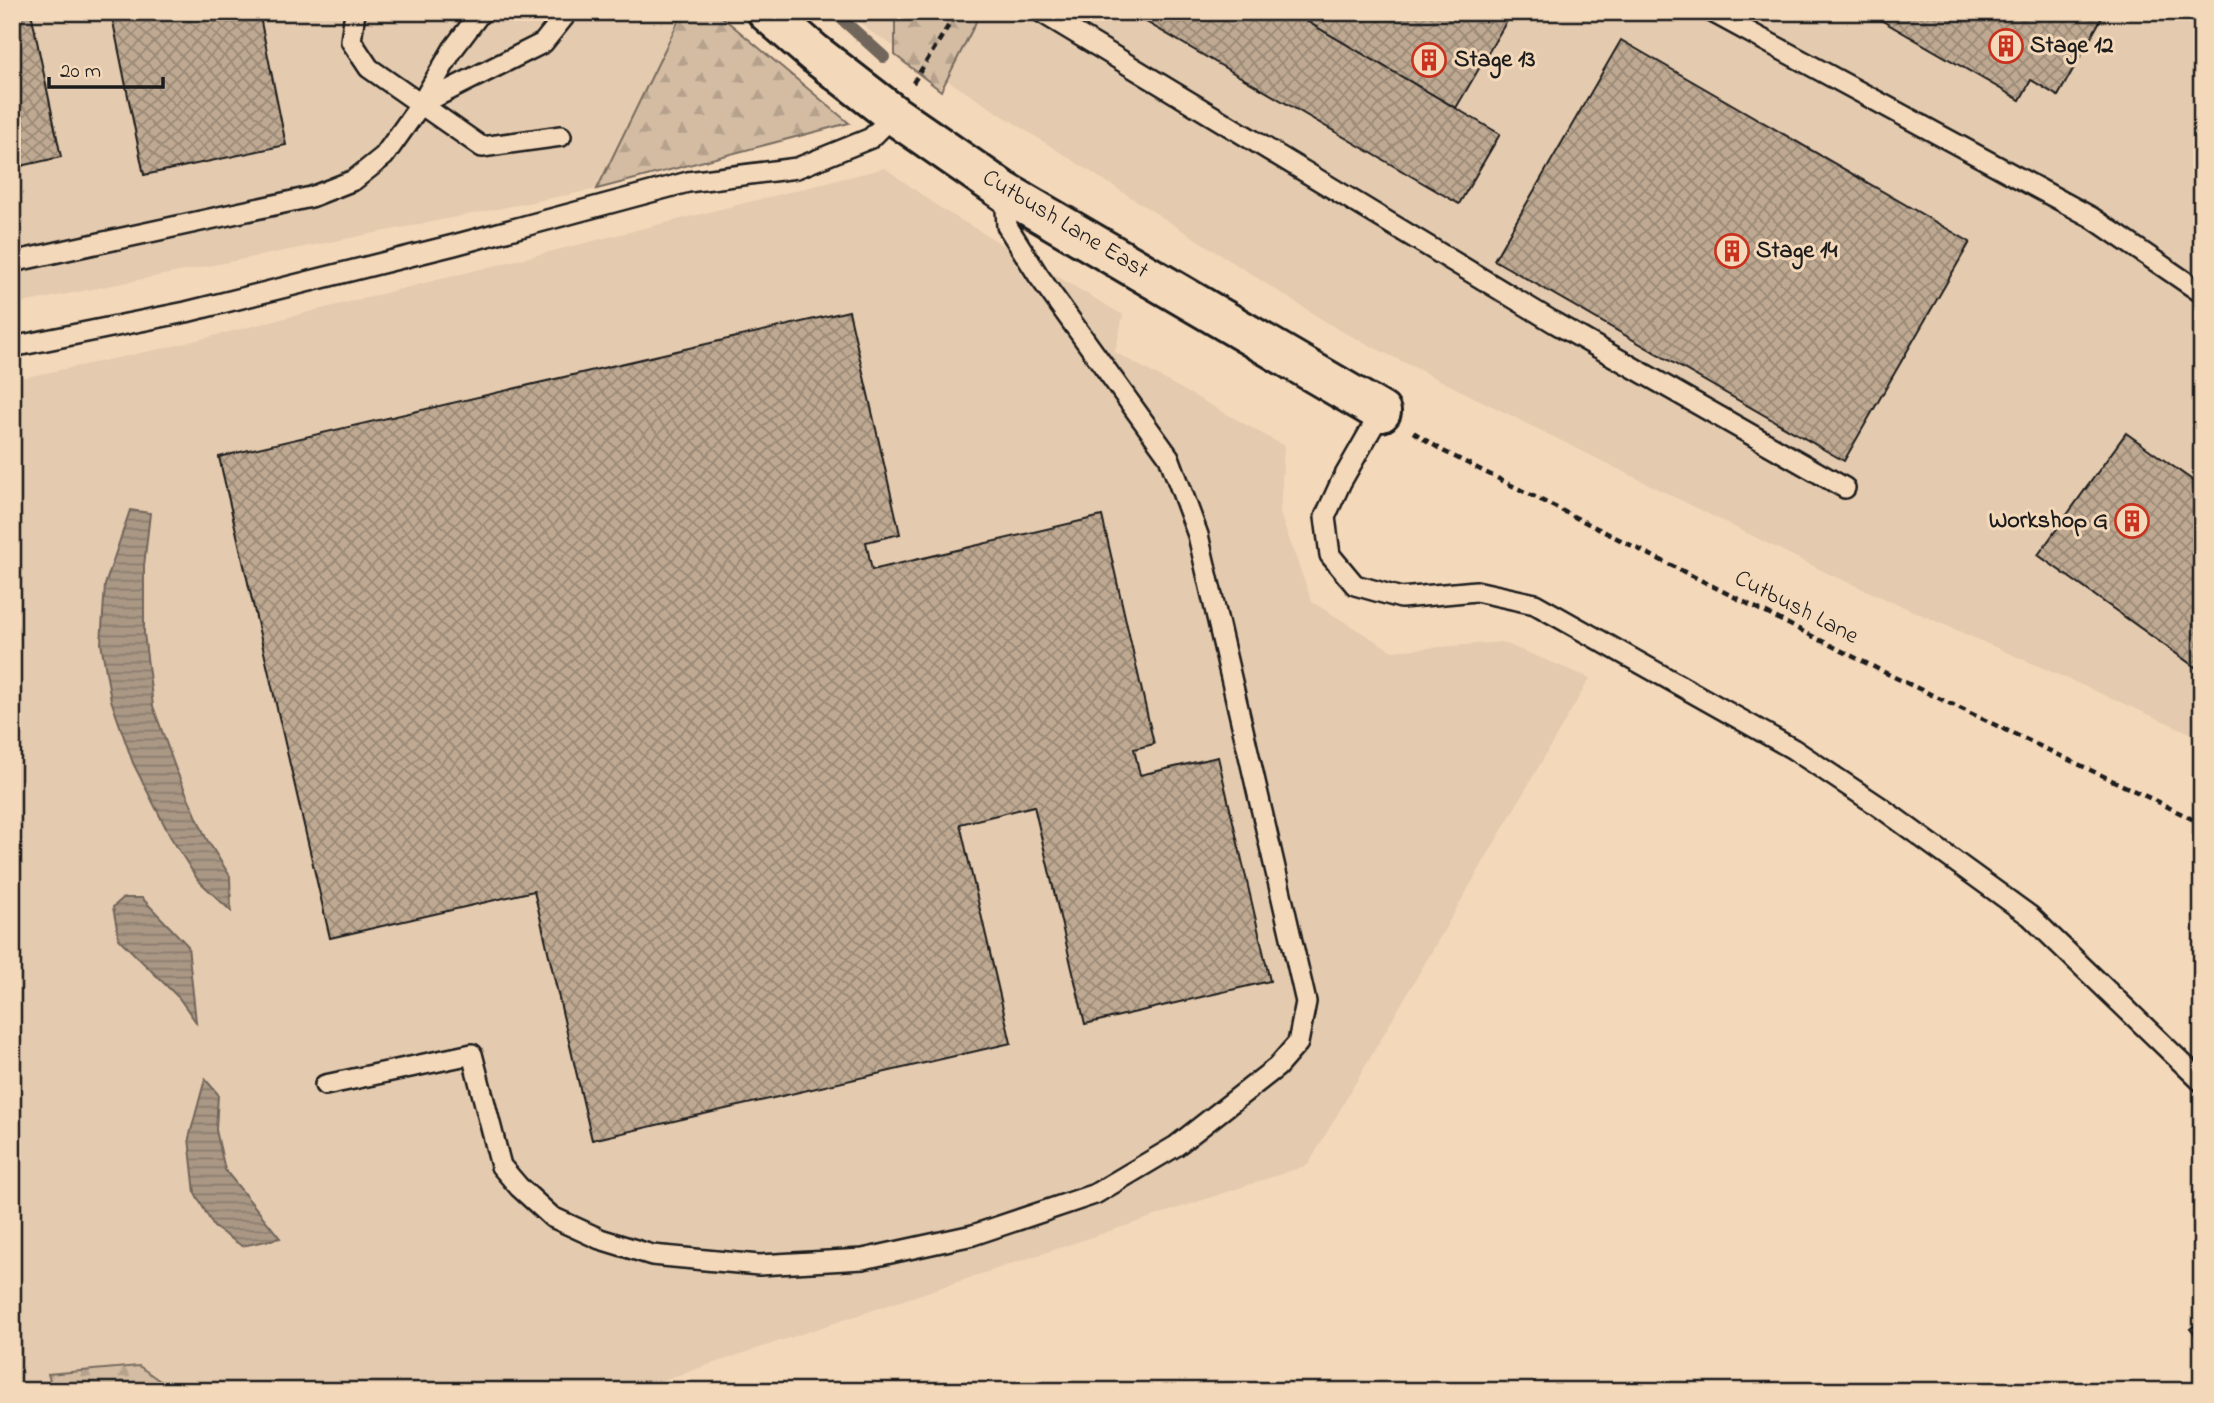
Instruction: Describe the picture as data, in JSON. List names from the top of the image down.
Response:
{
  "streets": {
    "street": ["Cutbush Lane East"],
    "path": ["Cutbush Lane"]
  },
  "crossings": [
    ["Cutbush Lane East", "Cutbush Lane"]
  ],
  "places": {
    "building": [
      "Stage 12",
      "Stage 13",
      "Stage 14",
      "Workshop G"
    ]
  },
  "scale_bar": "20 m"
}
